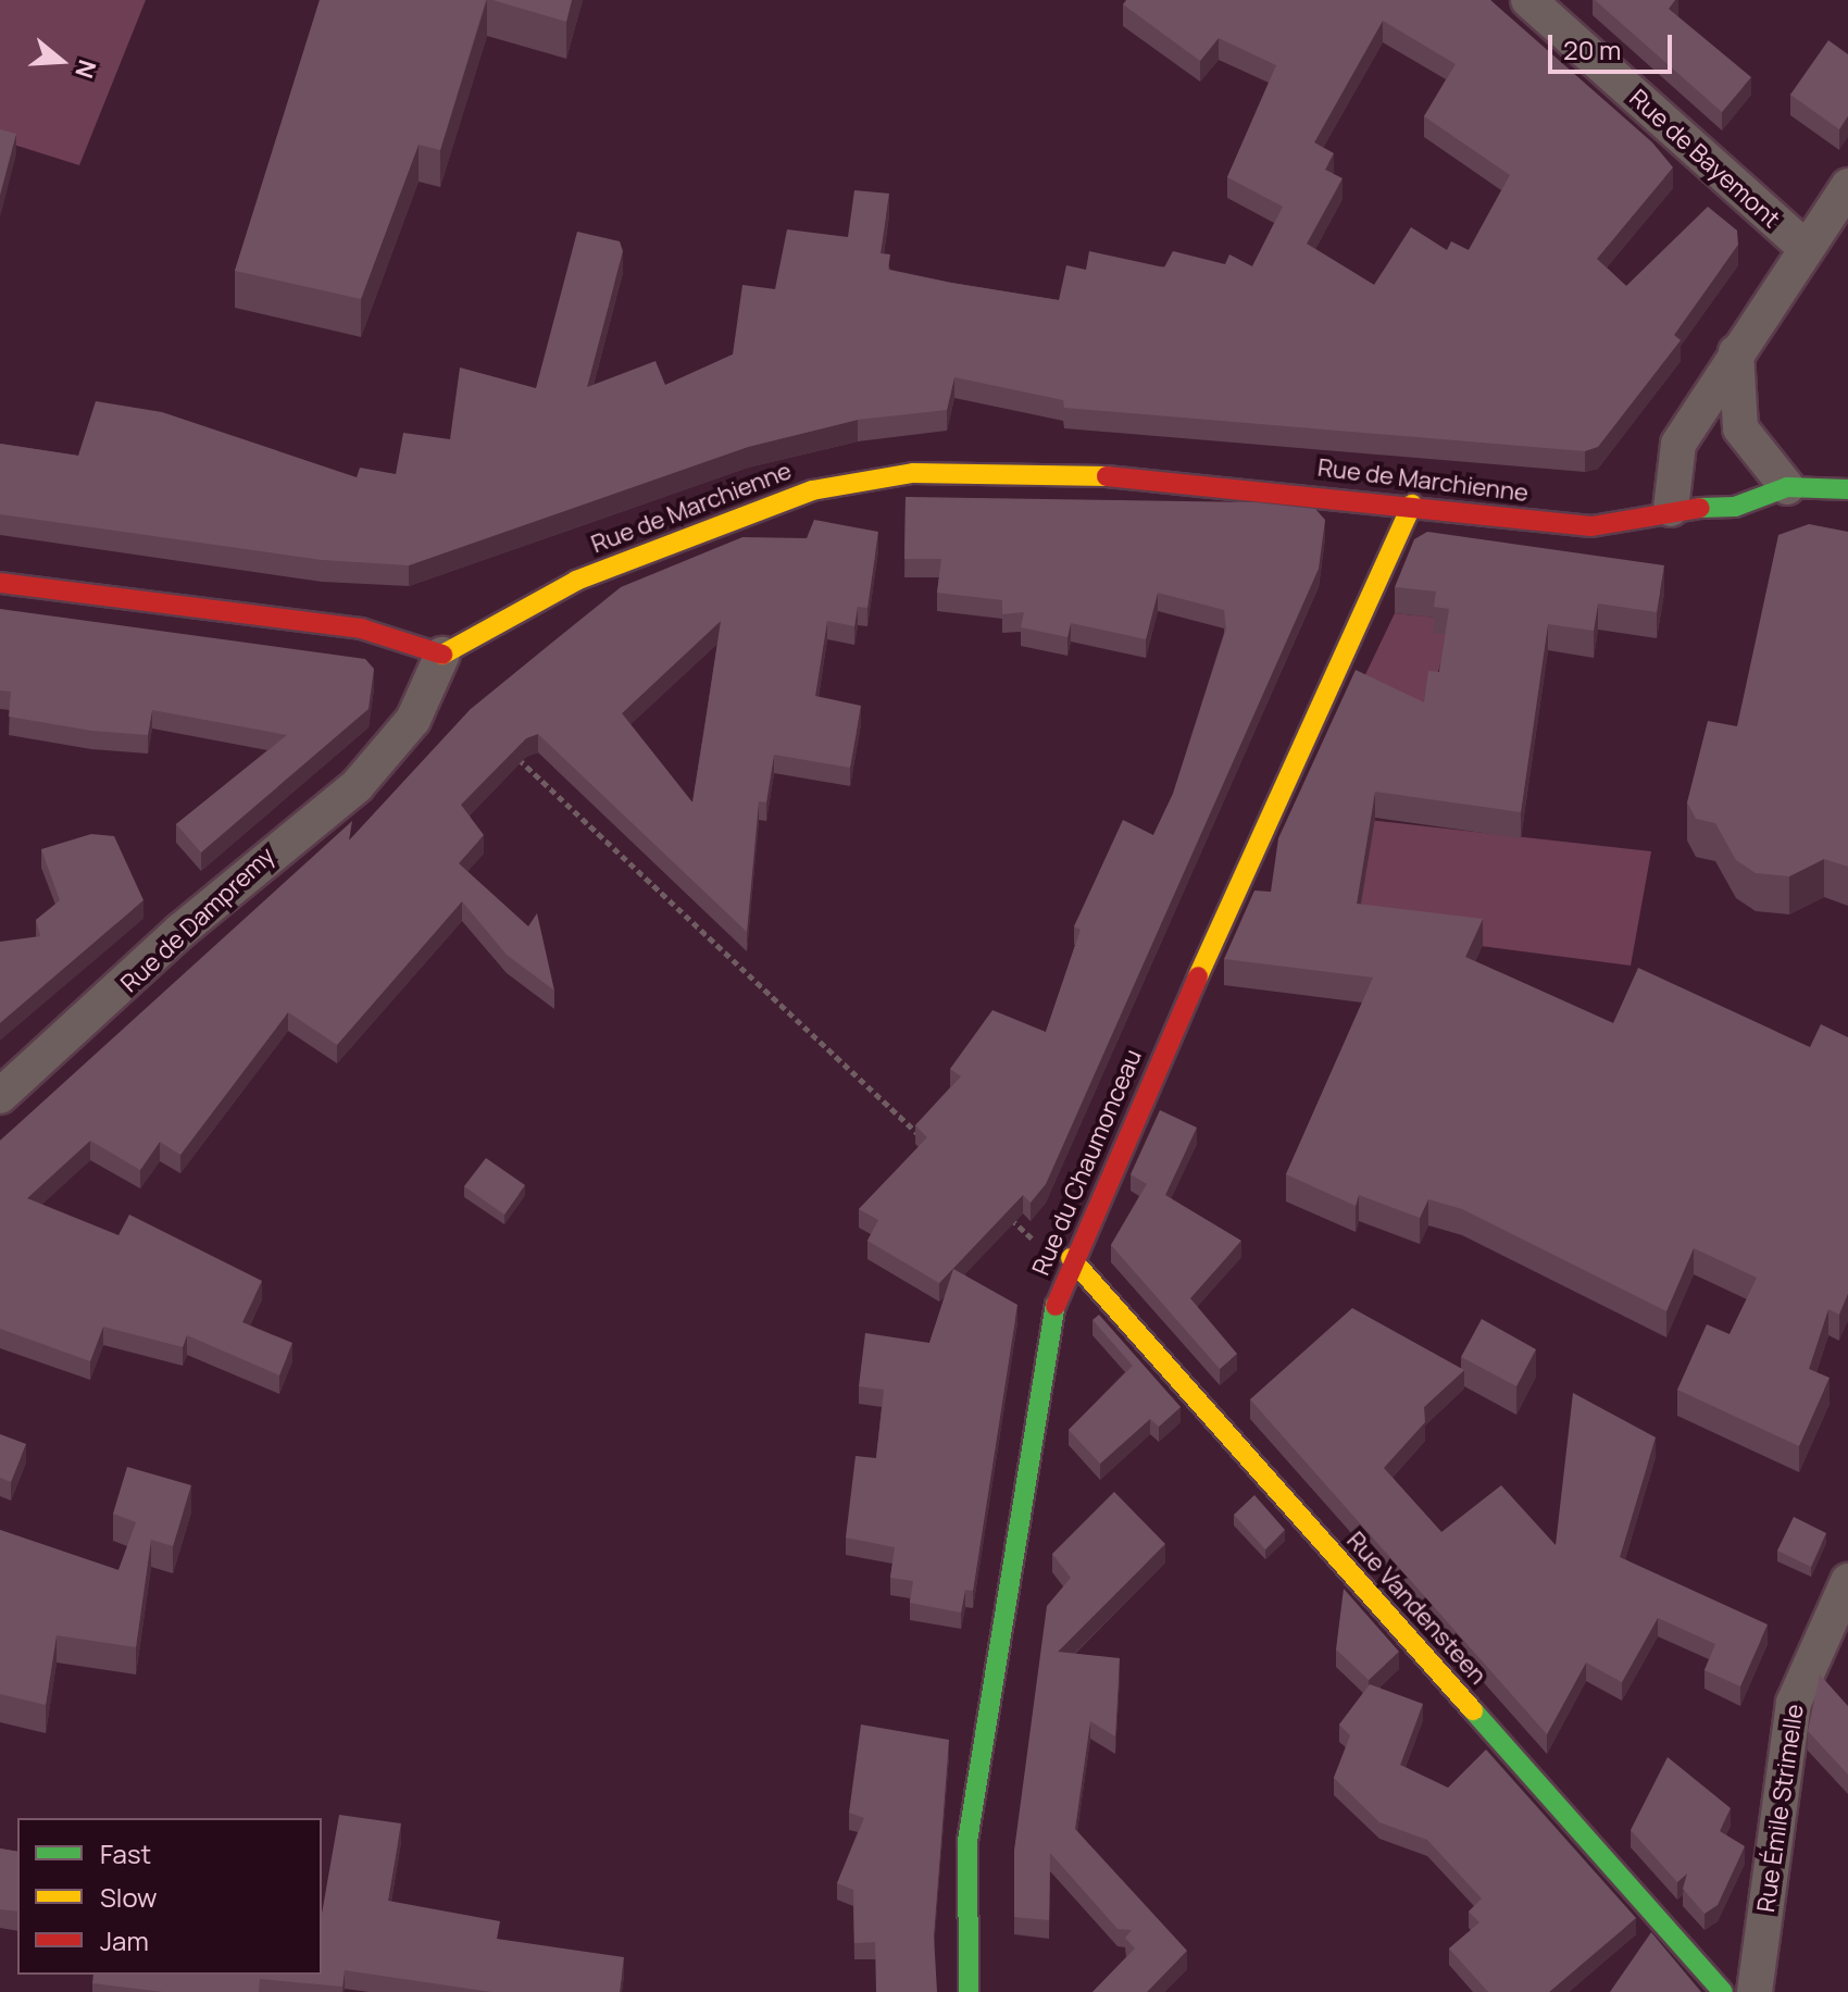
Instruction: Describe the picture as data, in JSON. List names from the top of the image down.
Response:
{
  "streets": {
    "street": [
      "Rue de Bayemont",
      "Rue de Marchienne",
      "Rue de Dampremy",
      "Rue du Chaumonceau",
      "Rue Vandensteen",
      "Rue Émile Strimelle"
    ]
  },
  "crossings": [
    ["Rue de Marchienne", "Rue de Dampremy"],
    ["Rue de Marchienne", "Rue du Chaumonceau"],
    ["Rue du Chaumonceau", "Rue Vandensteen"]
  ],
  "legend": ["Fast", "Slow", "Jam"],
  "scale_bar": "20 m",
  "north": "right"
}
